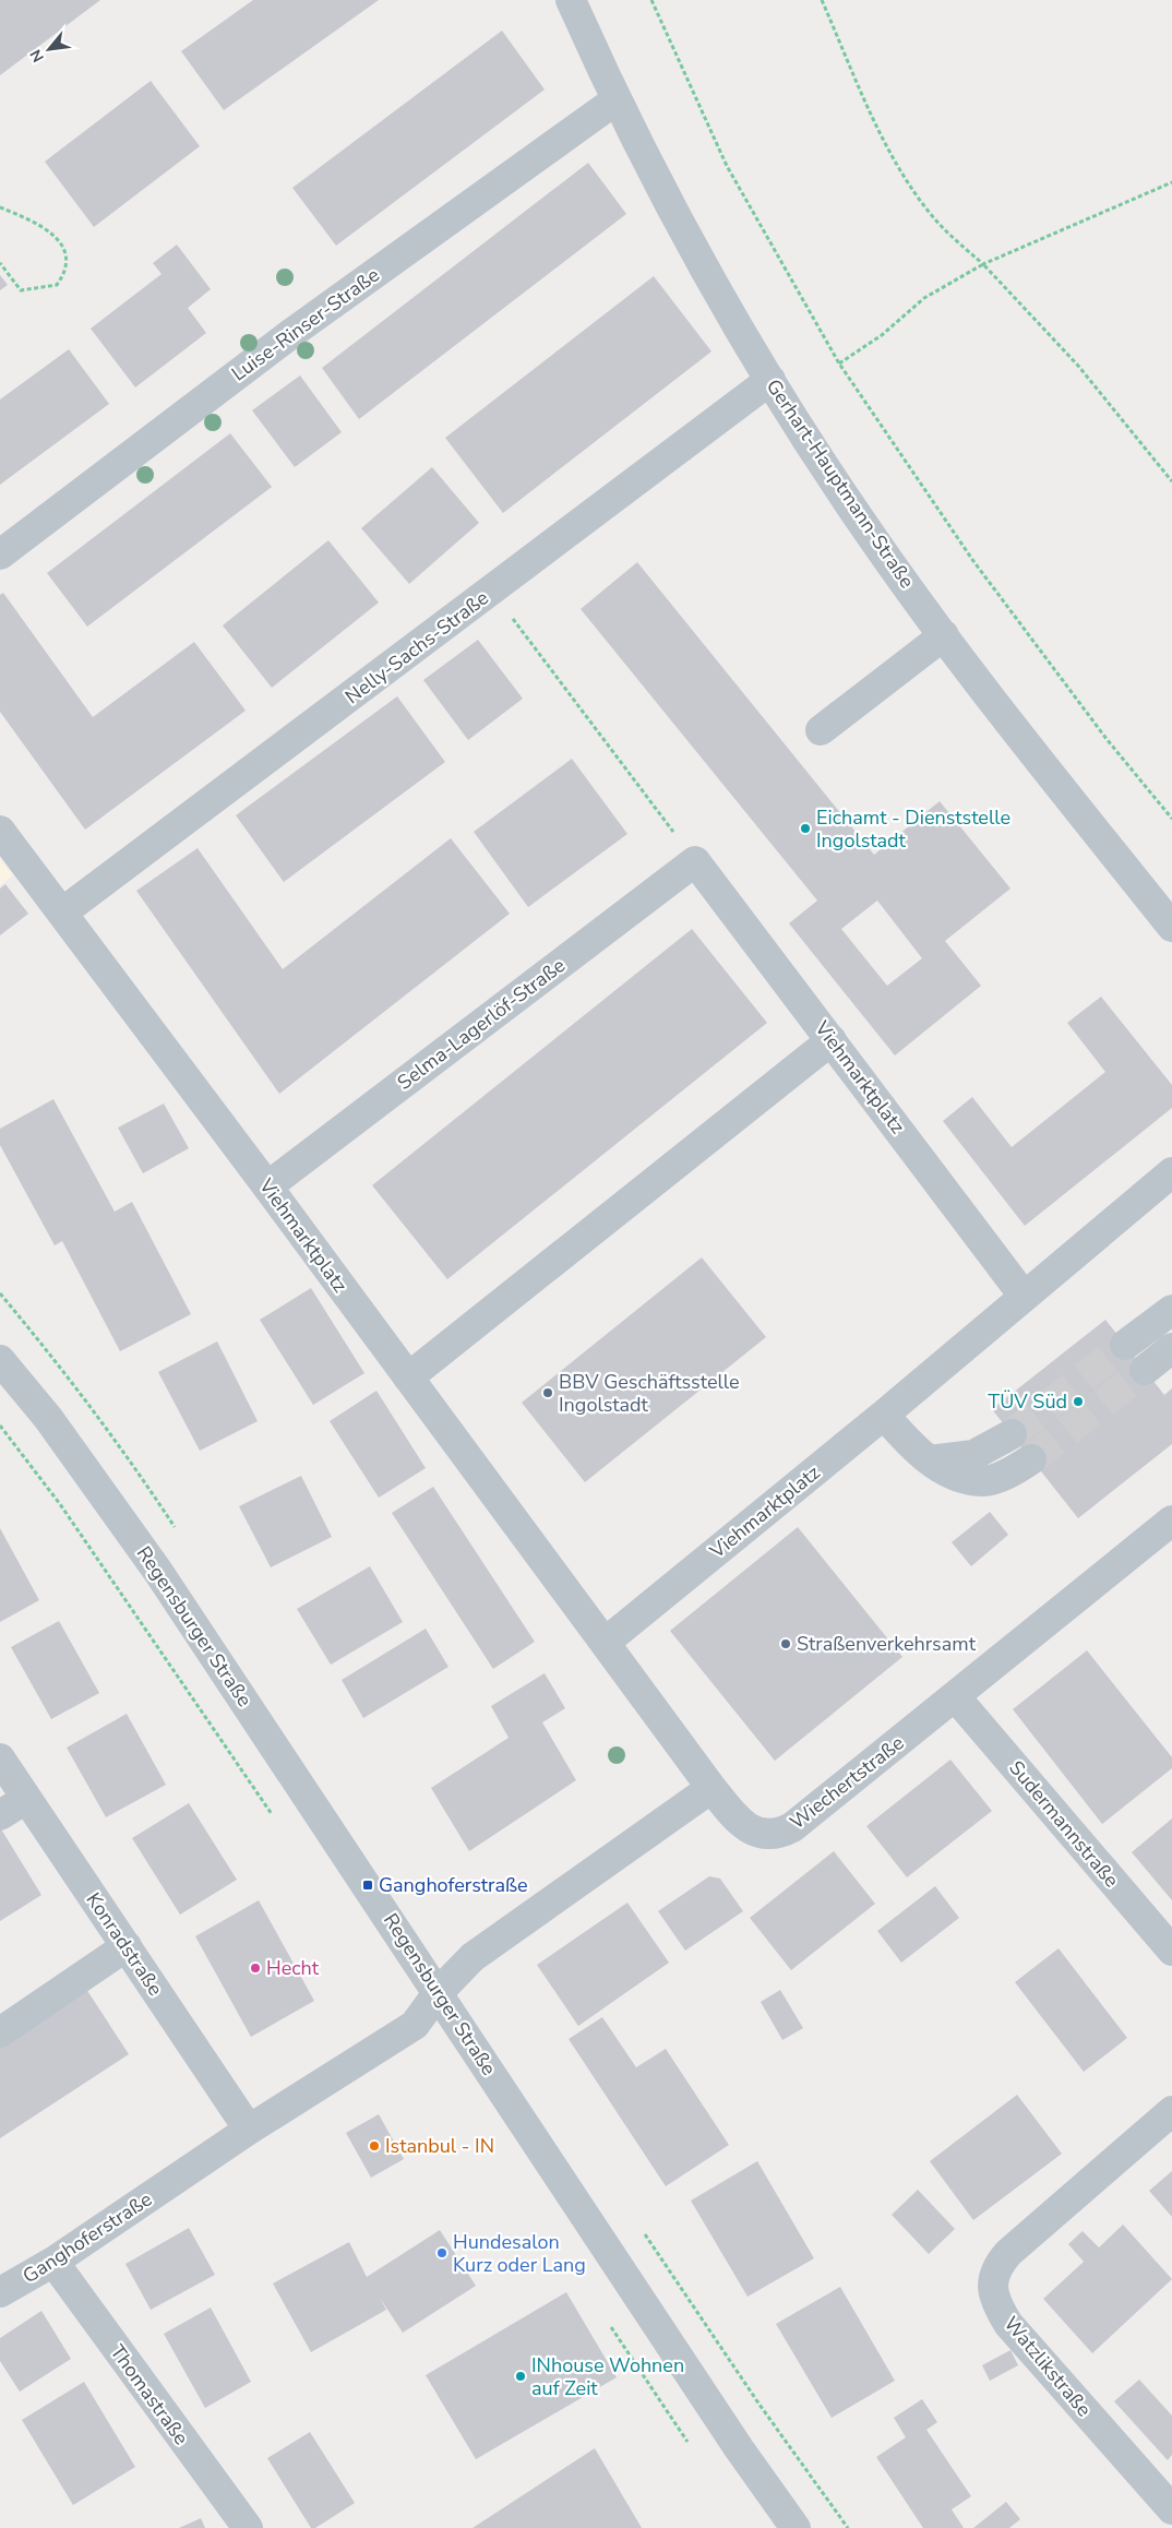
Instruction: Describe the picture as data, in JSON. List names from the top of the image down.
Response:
{
  "streets": {
    "street": [
      "Luise-Rinser-Straße",
      "Gerhart-Hauptmann-Straße",
      "Nelly-Sachs-Straße",
      "Selma-Lagerlöf-Straße",
      "Viehmarktplatz",
      "Regensburger Straße",
      "Wiechertstraße",
      "Sudermannstraße",
      "Konradstraße",
      "Ganghoferstraße",
      "Watzlikstraße",
      "Thomastraße"
    ]
  },
  "crossings": [
    ["Luise-Rinser-Straße", "Gerhart-Hauptmann-Straße"],
    ["Gerhart-Hauptmann-Straße", "Nelly-Sachs-Straße"],
    ["Nelly-Sachs-Straße", "Viehmarktplatz"],
    ["Selma-Lagerlöf-Straße", "Viehmarktplatz"],
    ["Viehmarktplatz", "Wiechertstraße"],
    ["Regensburger Straße", "Ganghoferstraße"],
    ["Wiechertstraße", "Sudermannstraße"],
    ["Konradstraße", "Ganghoferstraße"],
    ["Ganghoferstraße", "Thomastraße"]
  ],
  "places": {
    "other": [
      "Eichamt - Dienststelle Ingolstadt",
      "BBV Geschäftsstelle Ingolstadt",
      "TÜV Süd",
      "Straßenverkehrsamt",
      "Hecht",
      "Istanbul - IN",
      "Hundesalon Kurz oder Lang",
      "INhouse Wohnen auf Zeit"
    ],
    "transit": ["Ganghoferstraße"]
  },
  "north": "bottom left"
}
